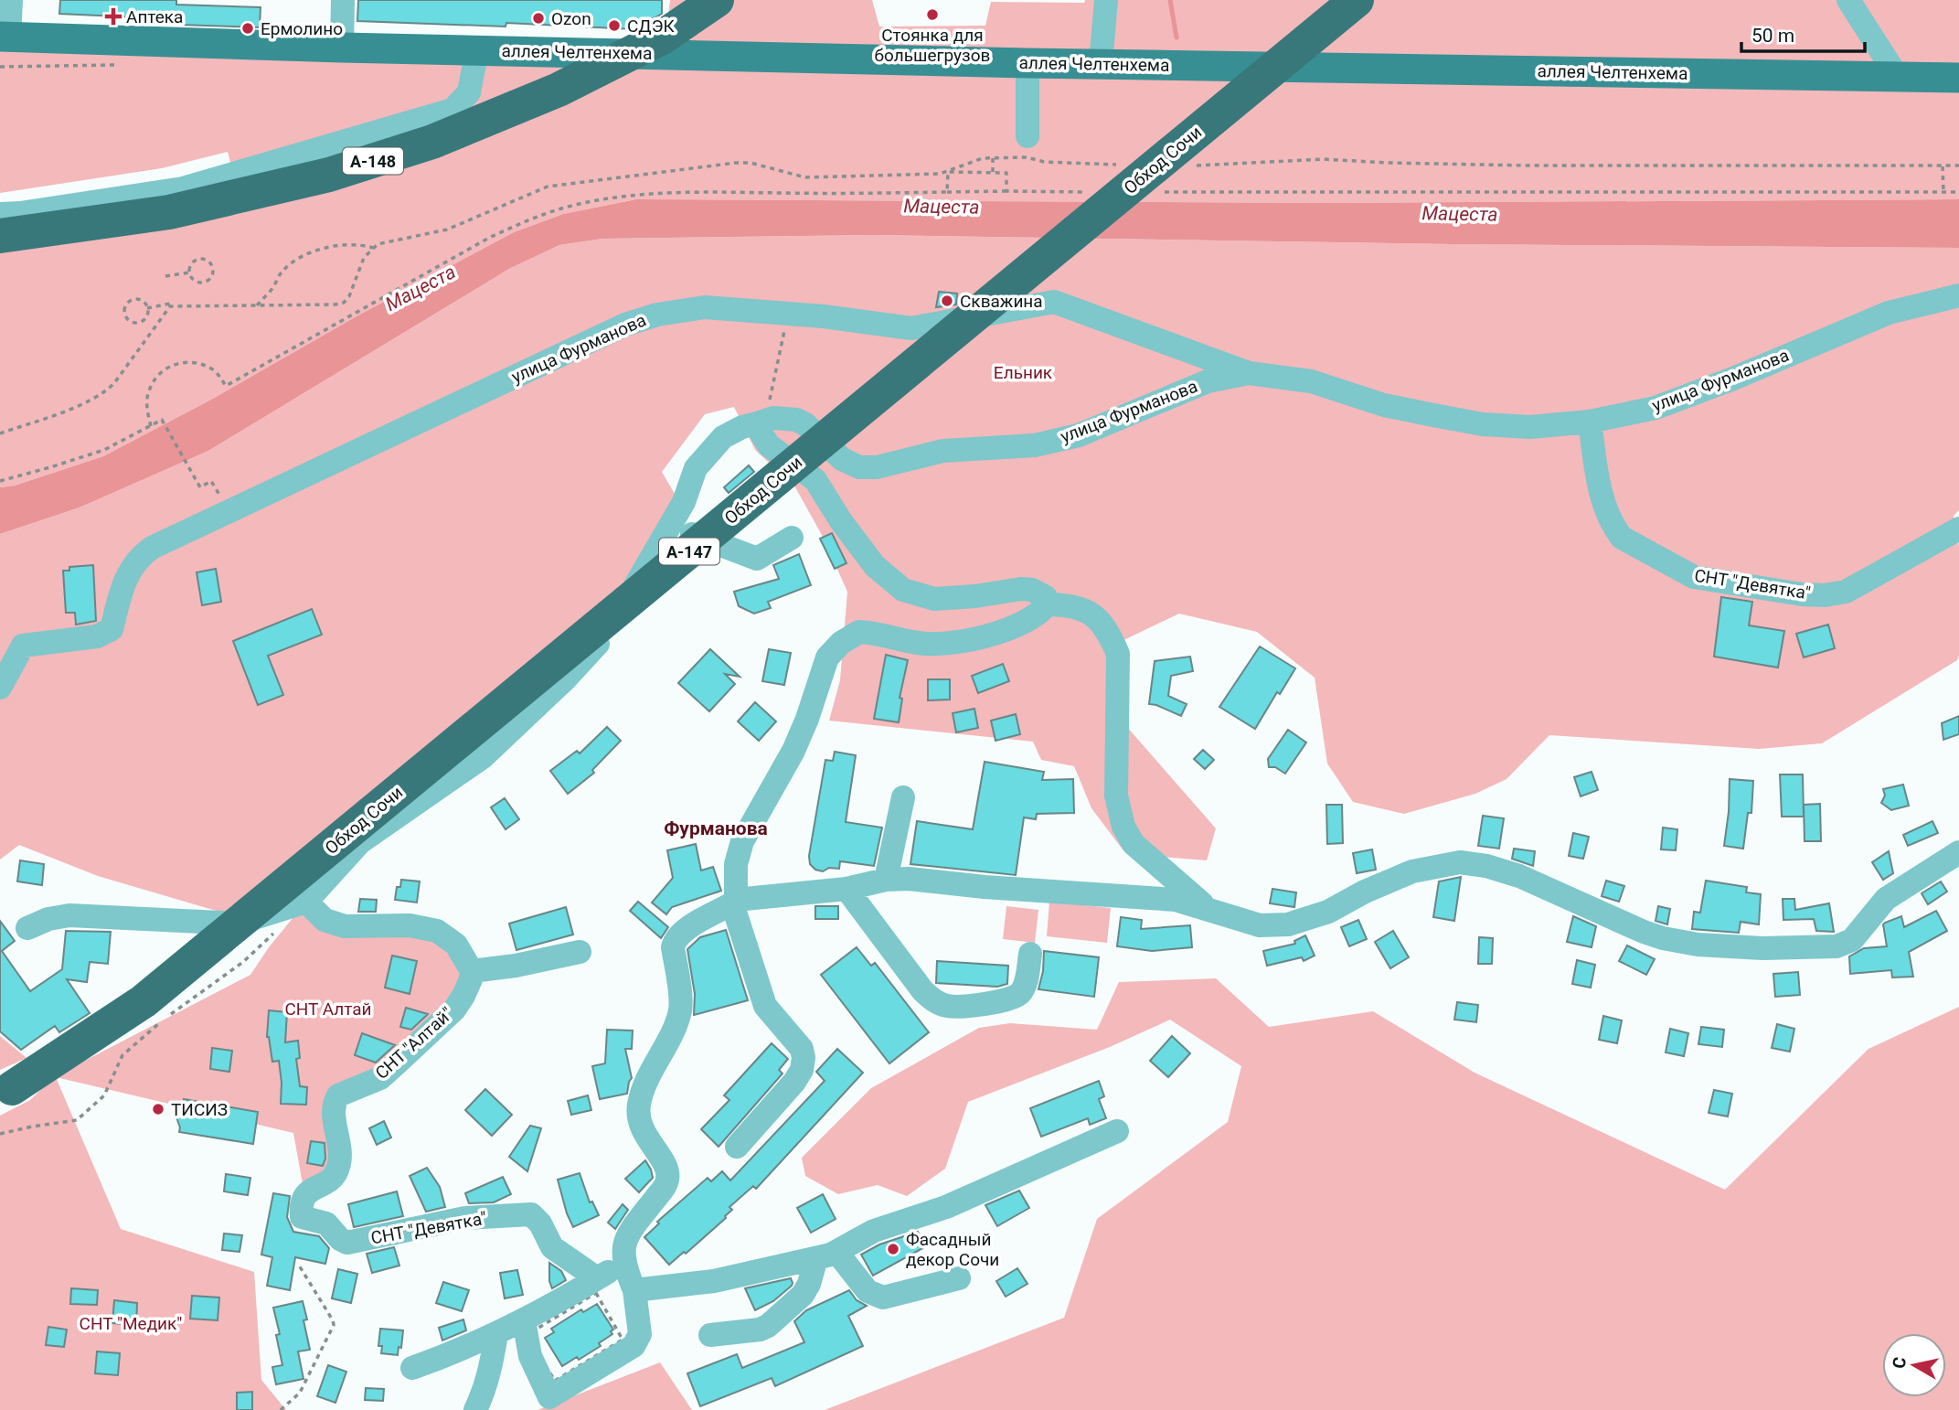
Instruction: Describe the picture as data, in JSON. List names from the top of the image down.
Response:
{
  "streets": {
    "highway": ["Обход Сочи", "А-148", "А-147"],
    "main road": ["аллея Челтенхема"],
    "street": ["улица Фурманова", "СНТ \"Девятка\"", "СНТ \"Алтай\""]
  },
  "crossings": [
    ["улица Фурманова", "СНТ \"Девятка\""],
    ["СНТ \"Девятка\"", "СНТ \"Алтай\""]
  ],
  "districts": ["Фурманова"],
  "water": ["Мацеста"],
  "parks": ["Ельник", "СНТ Алтай", "СНТ \"Медик\""],
  "places": {
    "other": [
      "Стоянка для большегрузов",
      "Ozon",
      "СДЭК",
      "Ермолино",
      "Скважина",
      "ТИСИЗ",
      "Фасадный декор Сочи"
    ],
    "health": ["Аптека"]
  },
  "scale_bar": "50 m",
  "north": "left"
}
